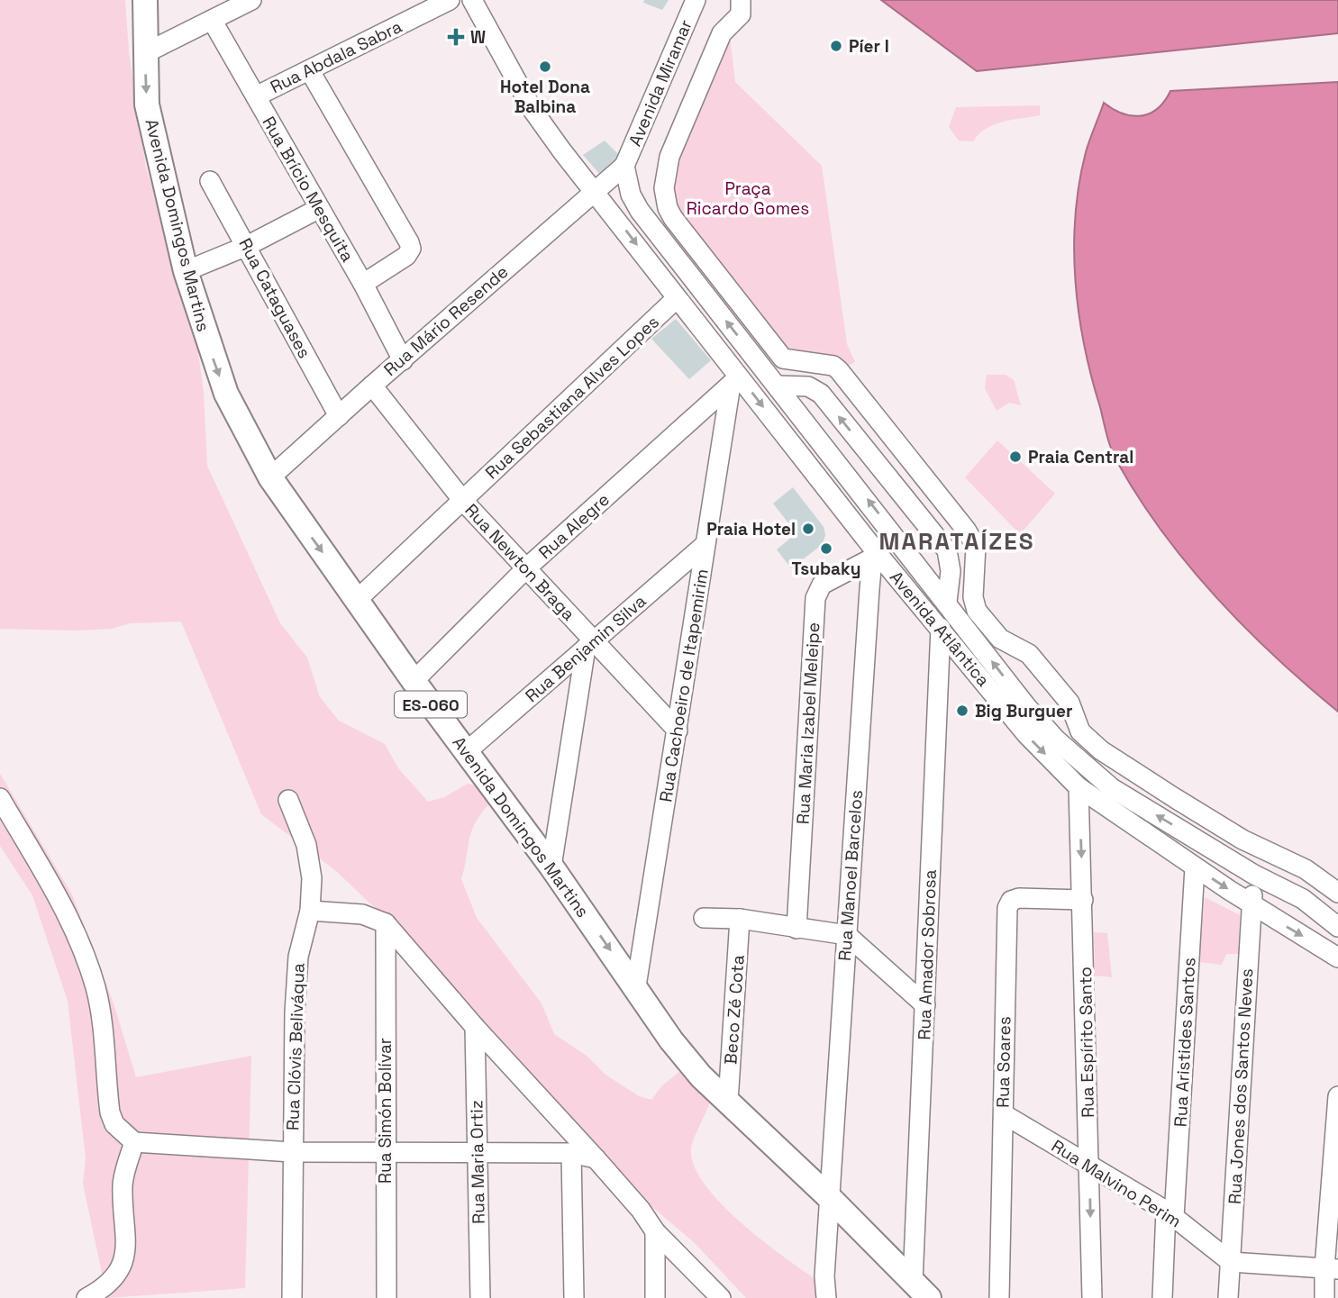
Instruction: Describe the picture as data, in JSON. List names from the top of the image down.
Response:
{
  "streets": {
    "main road": ["Avenida Domingos Martins", "ES-060"],
    "street": [
      "Rua Abdala Sabra",
      "Avenida Miramar",
      "Rua Brício Mesquita",
      "Rua Cataguases",
      "Rua Mário Resende",
      "Rua Sebastiana Alves Lopes",
      "Rua Alegre",
      "Rua Newton Braga",
      "Avenida Atlântica",
      "Rua Benjamin Silva",
      "Rua Cachoeiro de Itapemirim",
      "Rua Maria Izabel Meleipe",
      "Rua Manoel Barcelos",
      "Rua Amador Sobrosa",
      "Beco Zé Cota",
      "Rua Espírito Santo",
      "Rua Aristides Santos",
      "Rua Clóvis Beliváqua",
      "Rua Soares",
      "Rua Jones dos Santos Neves",
      "Rua Simón Bolívar",
      "Rua Maria Ortiz",
      "Rua Malvino Perim"
    ]
  },
  "crossings": [
    ["Rua Abdala Sabra", "Rua Brício Mesquita"],
    ["Avenida Miramar", "Rua Mário Resende"],
    ["Avenida Miramar", "Avenida Atlântica"],
    ["Rua Brício Mesquita", "Rua Mário Resende"],
    ["Avenida Domingos Martins", "Rua Mário Resende"],
    ["Avenida Domingos Martins", "Rua Sebastiana Alves Lopes"],
    ["Avenida Domingos Martins", "Rua Alegre"],
    ["Avenida Domingos Martins", "Rua Benjamin Silva"],
    ["Avenida Domingos Martins", "Rua Cachoeiro de Itapemirim"],
    ["Avenida Domingos Martins", "Rua Manoel Barcelos"],
    ["Avenida Domingos Martins", "Rua Amador Sobrosa"],
    ["Avenida Domingos Martins", "Beco Zé Cota"],
    ["Rua Cataguases", "Rua Mário Resende"],
    ["Rua Mário Resende", "Rua Newton Braga"],
    ["Rua Mário Resende", "Avenida Atlântica"],
    ["Rua Sebastiana Alves Lopes", "Rua Newton Braga"],
    ["Rua Sebastiana Alves Lopes", "Avenida Atlântica"],
    ["Rua Alegre", "Rua Newton Braga"],
    ["Rua Alegre", "Avenida Atlântica"],
    ["Rua Alegre", "Rua Cachoeiro de Itapemirim"],
    ["Rua Newton Braga", "Rua Benjamin Silva"],
    ["Rua Newton Braga", "Rua Cachoeiro de Itapemirim"],
    ["Avenida Atlântica", "Rua Cachoeiro de Itapemirim"],
    ["Avenida Atlântica", "Rua Maria Izabel Meleipe"],
    ["Avenida Atlântica", "Rua Manoel Barcelos"],
    ["Avenida Atlântica", "Rua Amador Sobrosa"],
    ["Avenida Atlântica", "Rua Espírito Santo"],
    ["Avenida Atlântica", "Rua Aristides Santos"],
    ["Avenida Atlântica", "Rua Jones dos Santos Neves"],
    ["Rua Benjamin Silva", "Rua Cachoeiro de Itapemirim"],
    ["Rua Maria Izabel Meleipe", "Rua Manoel Barcelos"],
    ["Rua Espírito Santo", "Rua Soares"],
    ["Rua Espírito Santo", "Rua Malvino Perim"],
    ["Rua Aristides Santos", "Rua Malvino Perim"],
    ["Rua Soares", "Rua Malvino Perim"],
    ["Rua Jones dos Santos Neves", "Rua Malvino Perim"]
  ],
  "one_way": ["Avenida Domingos Martins", "Rua Espírito Santo"],
  "districts": ["MARATAÍZES"],
  "parks": ["Praça Ricardo Gomes"],
  "places": {
    "health": ["W"],
    "other": [
      "Píer I",
      "Hotel Dona Balbina",
      "Praia Central",
      "Praia Hotel",
      "Tsubaky",
      "Big Burguer"
    ]
  }
}
